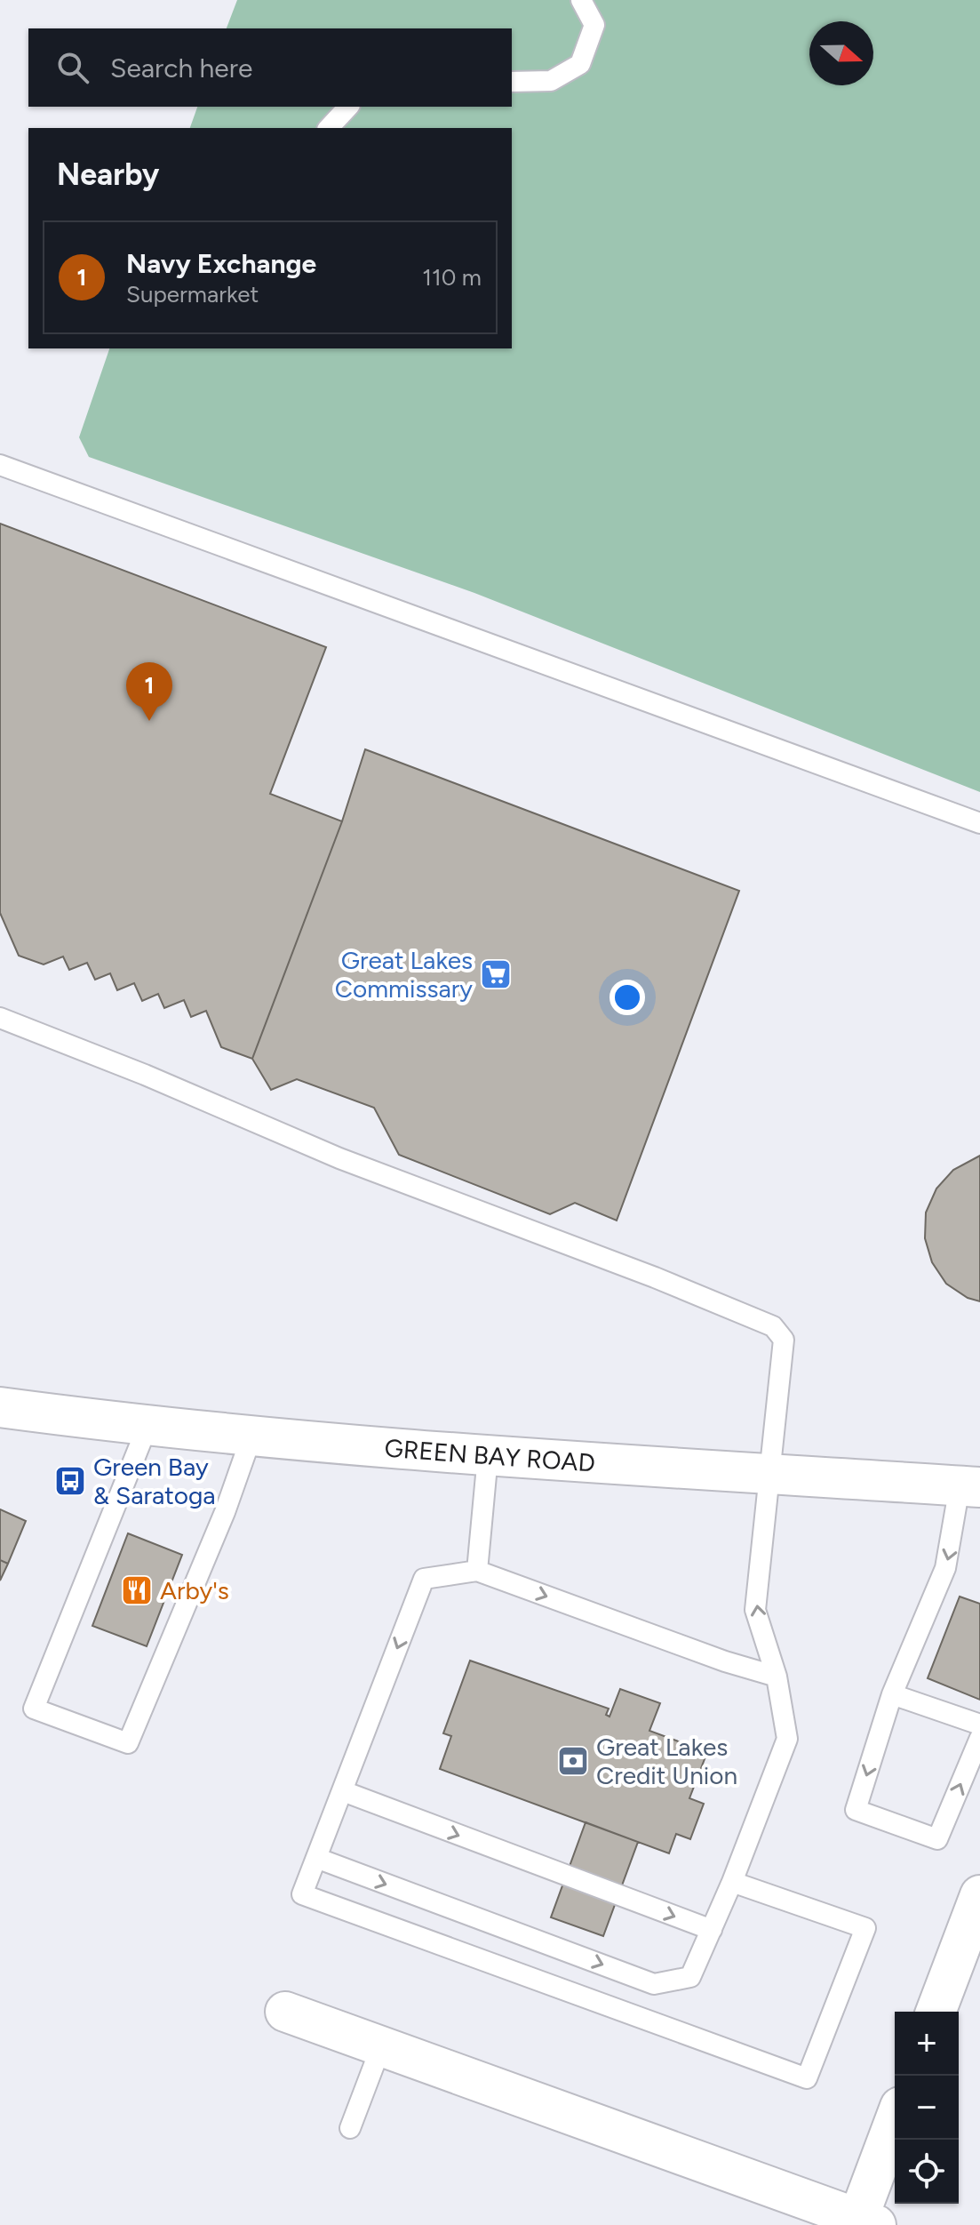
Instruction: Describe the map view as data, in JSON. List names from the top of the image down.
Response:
{
  "streets": {
    "main road": ["GREEN BAY ROAD"]
  },
  "places": {
    "supermarket": ["Great Lakes Commissary"],
    "bus stop": ["Green Bay & Saratoga"],
    "restaurant": ["Arby's"],
    "bank": ["Great Lakes Credit Union"]
  },
  "north": "right",
  "page": {
    "search": "Search here",
    "heading": "Nearby",
    "list": [
      {
        "mark": "1",
        "name": "Navy Exchange",
        "note": "Supermarket",
        "value": "110 m"
      }
    ],
    "pins": "1",
    "map_buttons": ["+", "−"]
  }
}
